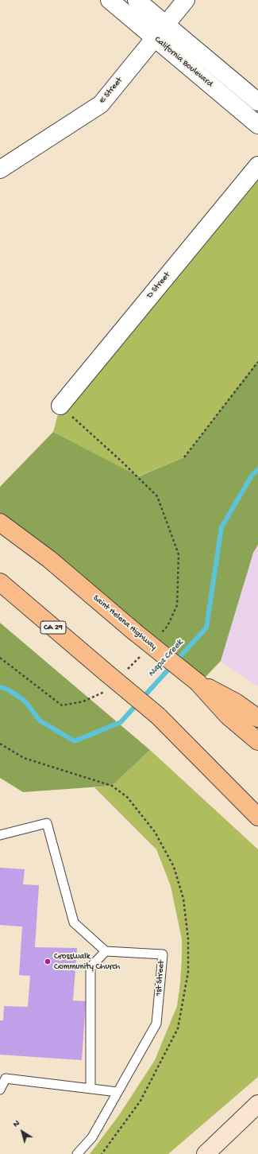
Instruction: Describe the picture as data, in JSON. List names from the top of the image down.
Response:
{
  "streets": {
    "highway": ["Saint Helena Highway", "CA 29"],
    "street": ["California Boulevard", "E Street", "D Street"],
    "lane": ["1st Street"]
  },
  "crossings": [
    ["California Boulevard", "E Street"]
  ],
  "water": ["Napa Creek"],
  "places": ["Crosswalk Community Church"],
  "north": "top left"
}
